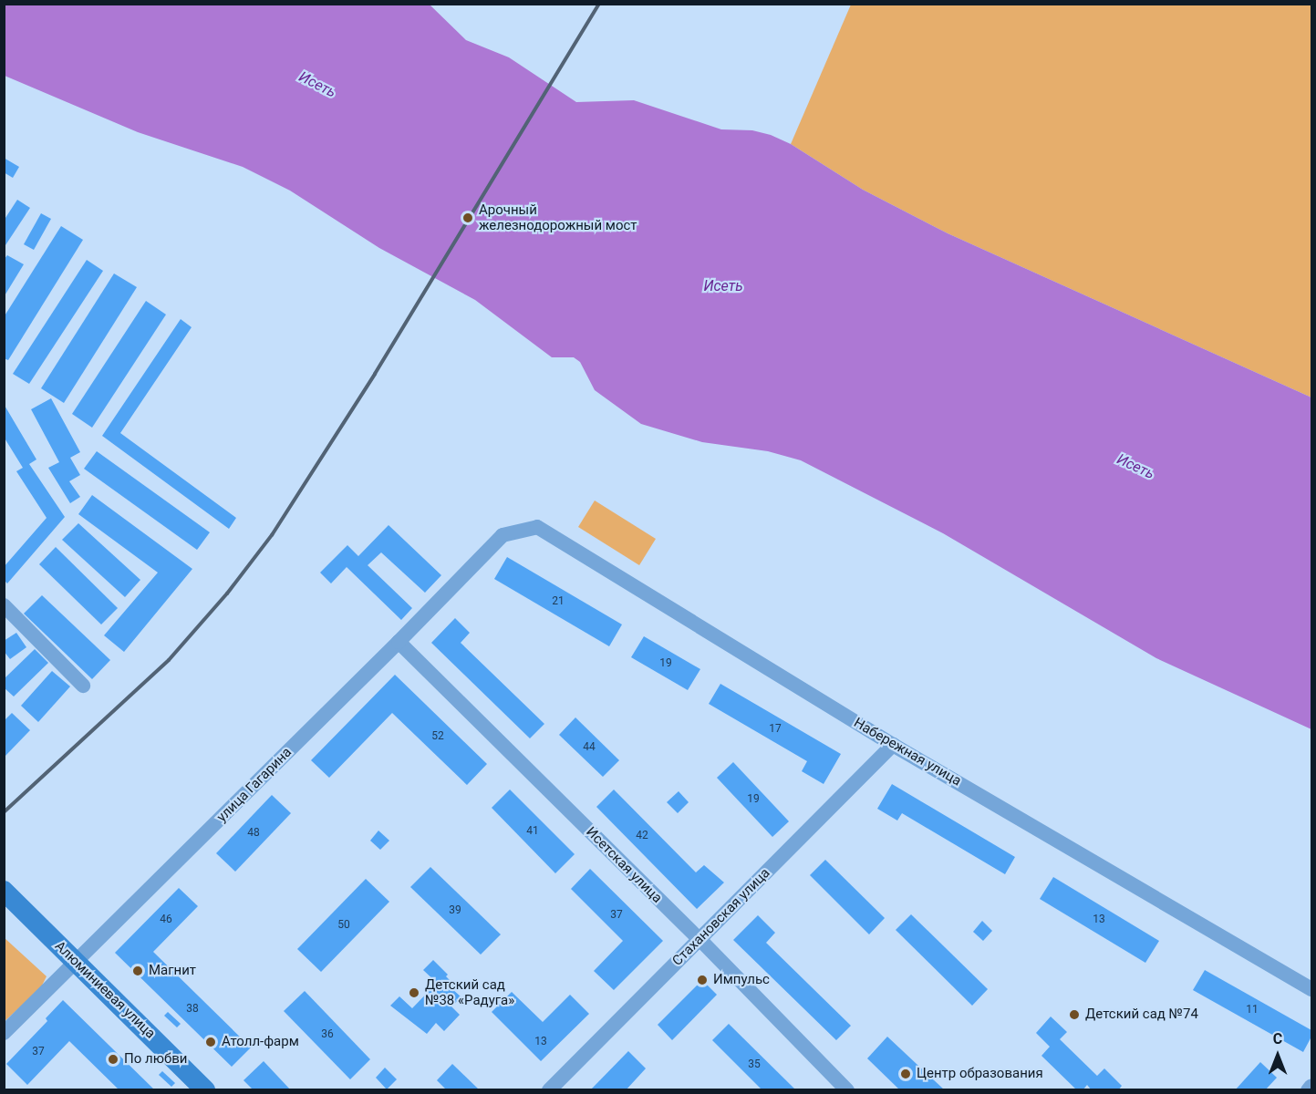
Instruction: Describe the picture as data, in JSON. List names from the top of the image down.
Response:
{
  "streets": {
    "main road": ["Алюминиевая улица"],
    "street": [
      "Набережная улица",
      "улица Гагарина",
      "Исетская улица",
      "Стахановская улица"
    ]
  },
  "crossings": [
    ["Набережная улица", "улица Гагарина"],
    ["Набережная улица", "Стахановская улица"],
    ["улица Гагарина", "Исетская улица"],
    ["улица Гагарина", "Алюминиевая улица"],
    ["Исетская улица", "Стахановская улица"]
  ],
  "water": ["Исеть"],
  "places": [
    "Арочный железнодорожный мост",
    "Магнит",
    "Импульс",
    "Детский сад №38 «Радуга»",
    "Детский сад №74",
    "Атолл-фарм",
    "По любви",
    "Центр образования"
  ],
  "house_numbers": [
    "21",
    "19",
    "17",
    "52",
    "44",
    "19",
    "41",
    "48",
    "42",
    "39",
    "37",
    "46",
    "13",
    "50",
    "38",
    "11",
    "36",
    "13",
    "37",
    "35"
  ],
  "north": "top"
}
